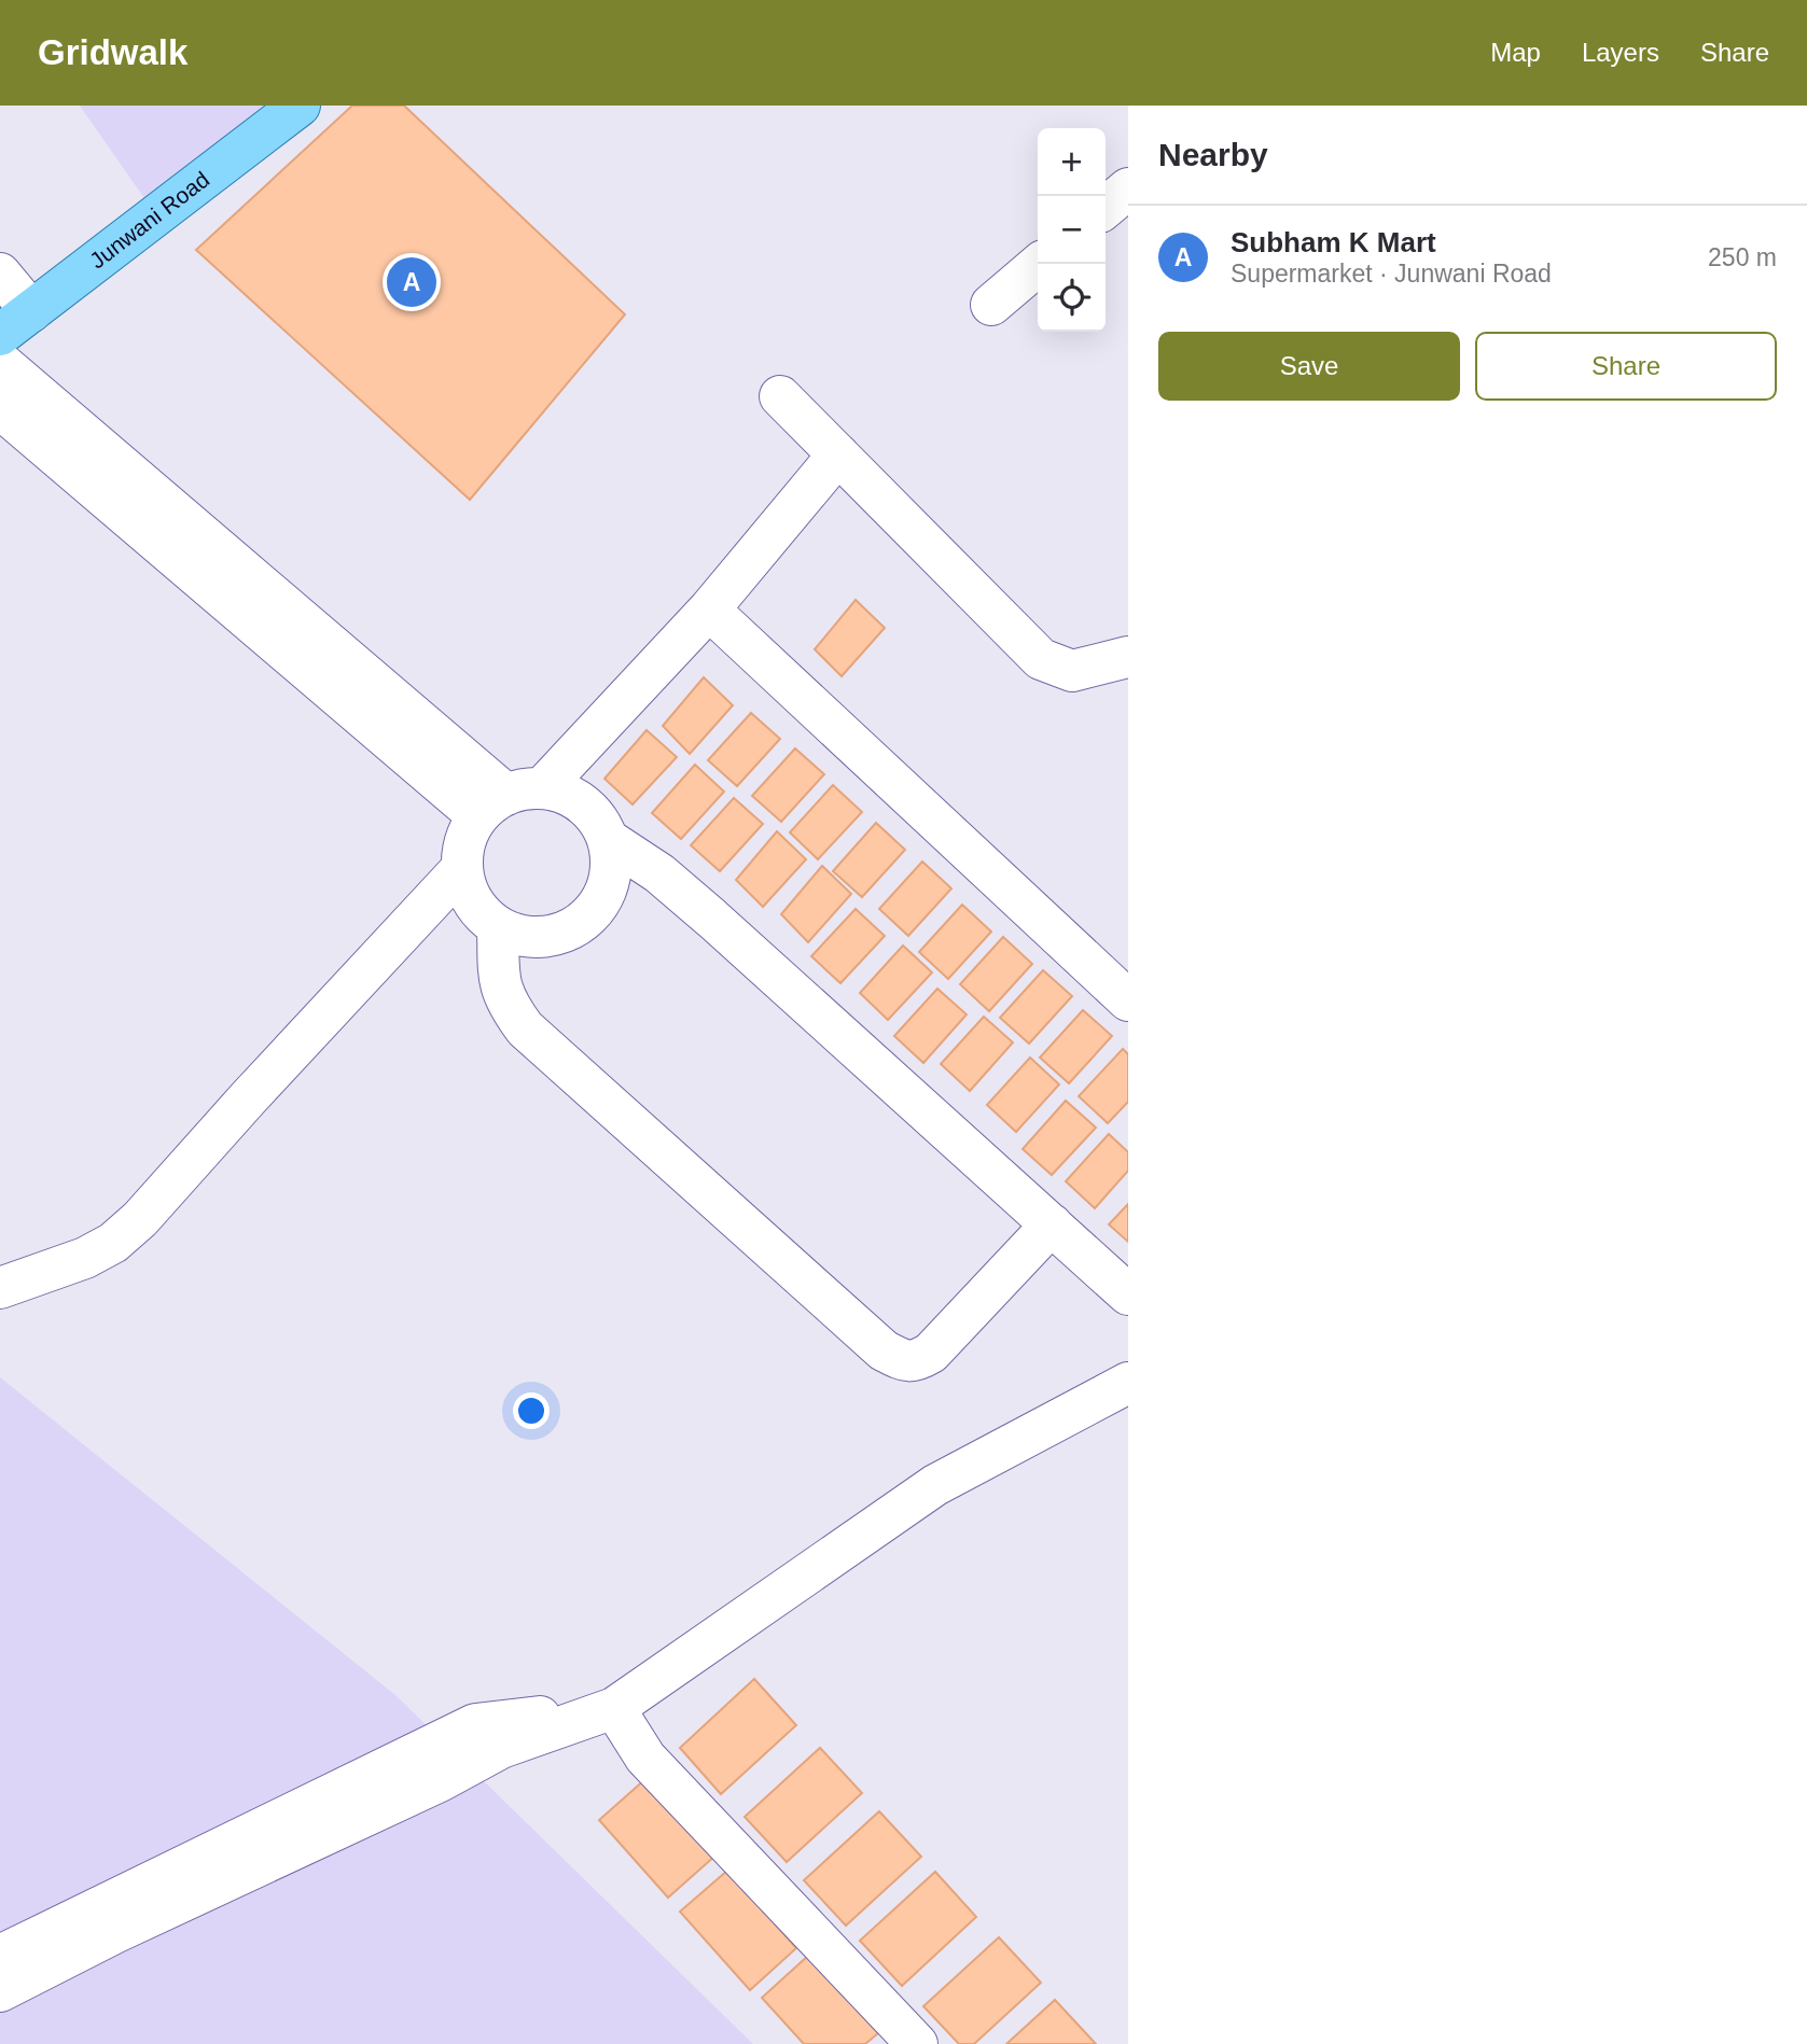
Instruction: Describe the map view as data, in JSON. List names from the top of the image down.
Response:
{
  "streets": {
    "main road": ["Junwani Road"]
  },
  "page": {
    "header": "Gridwalk",
    "nav": ["Map", "Layers", "Share"],
    "heading": "Nearby",
    "map_buttons": ["+", "−"],
    "list": [
      {
        "mark": "A",
        "name": "Subham K Mart",
        "note": "Supermarket · Junwani Road",
        "value": "250 m"
      }
    ],
    "pins": "A",
    "buttons": ["Save", "Share"]
  }
}
